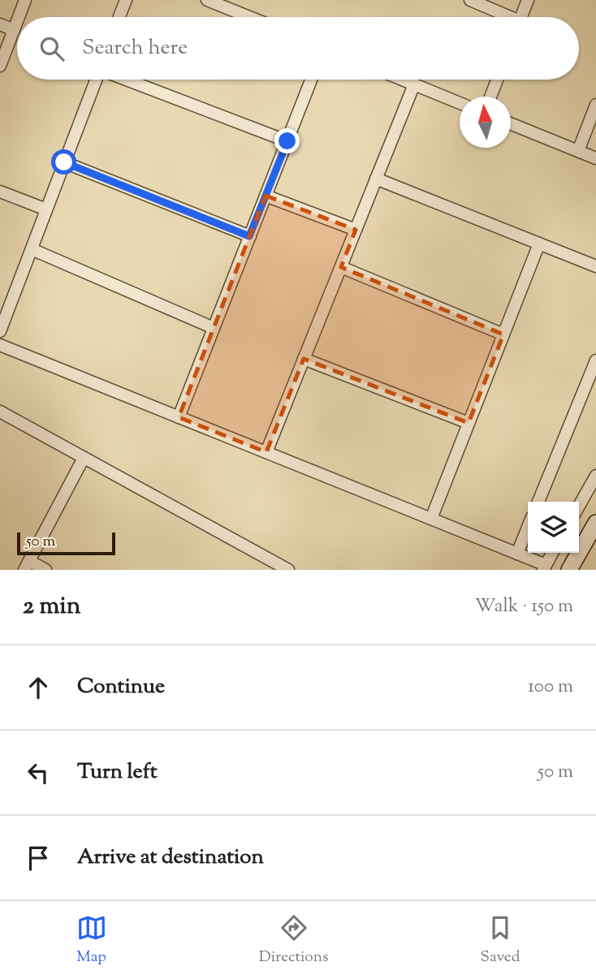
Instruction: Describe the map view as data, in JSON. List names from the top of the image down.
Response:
{
  "scale_bar": "50 m",
  "north": "top",
  "page": {
    "search": "Search here",
    "scale": "50 m",
    "heading": ["2 min", "Walk · 150 m"],
    "list": [
      ["Continue", "100 m"],
      ["Turn left", "50 m"],
      "Arrive at destination"
    ],
    "nav": ["Map", "Directions", "Saved"]
  }
}
